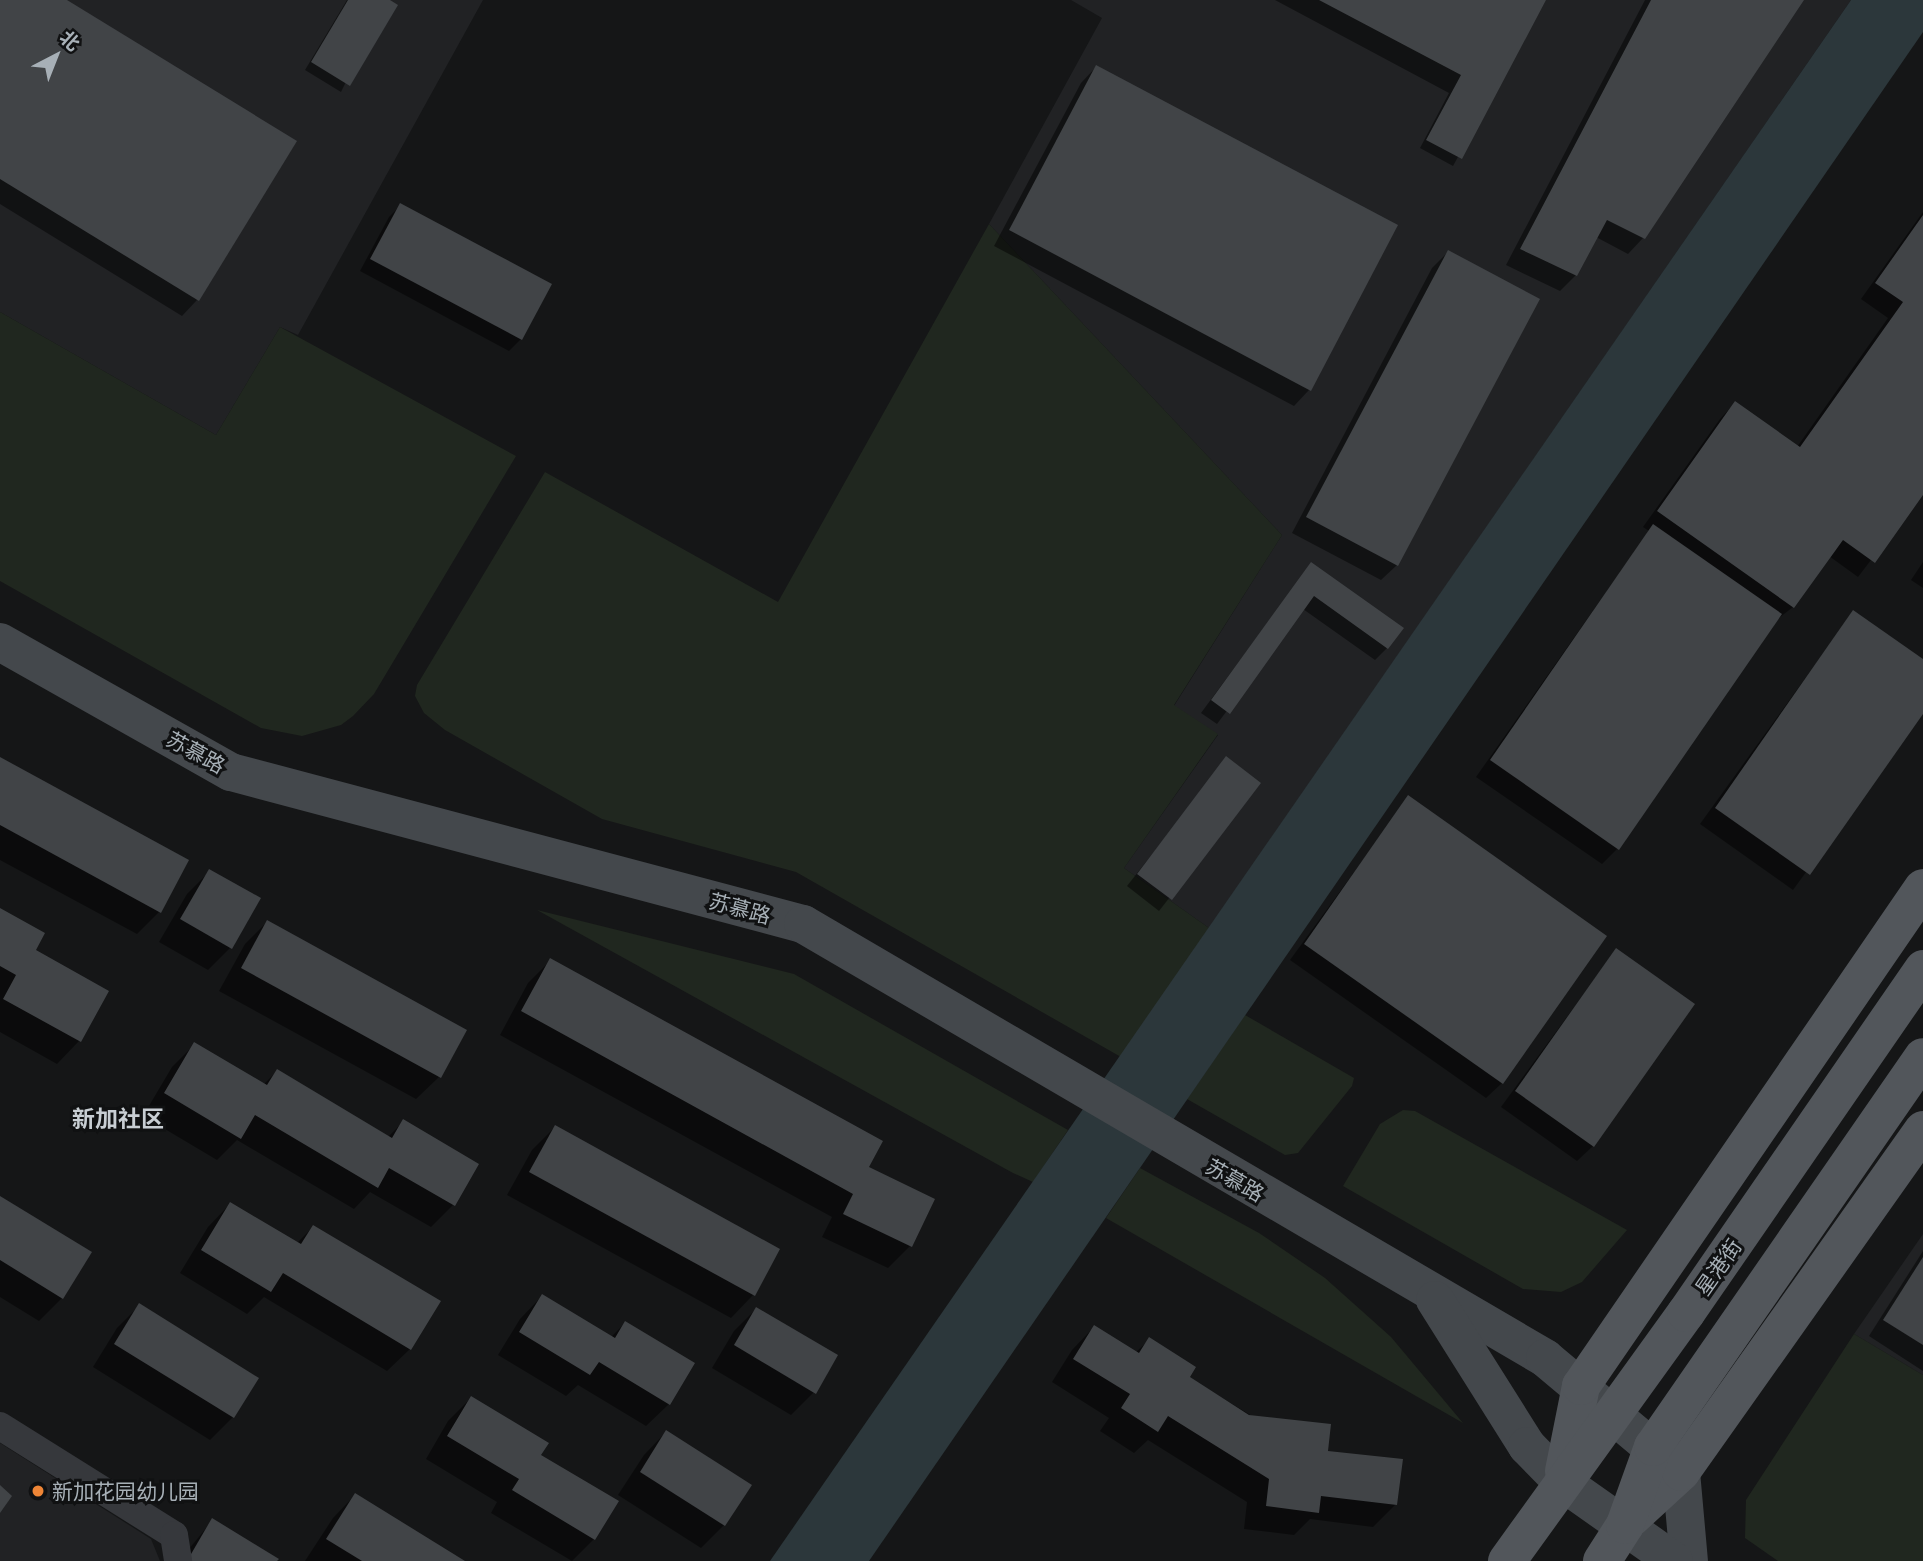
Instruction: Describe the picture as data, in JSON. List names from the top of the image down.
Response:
{
  "streets": {
    "main road": ["苏慕路", "星港街"]
  },
  "crossings": [
    ["苏慕路", "星港街"]
  ],
  "districts": ["新加社区"],
  "places": ["新加花园幼儿园"],
  "north": "top right"
}
